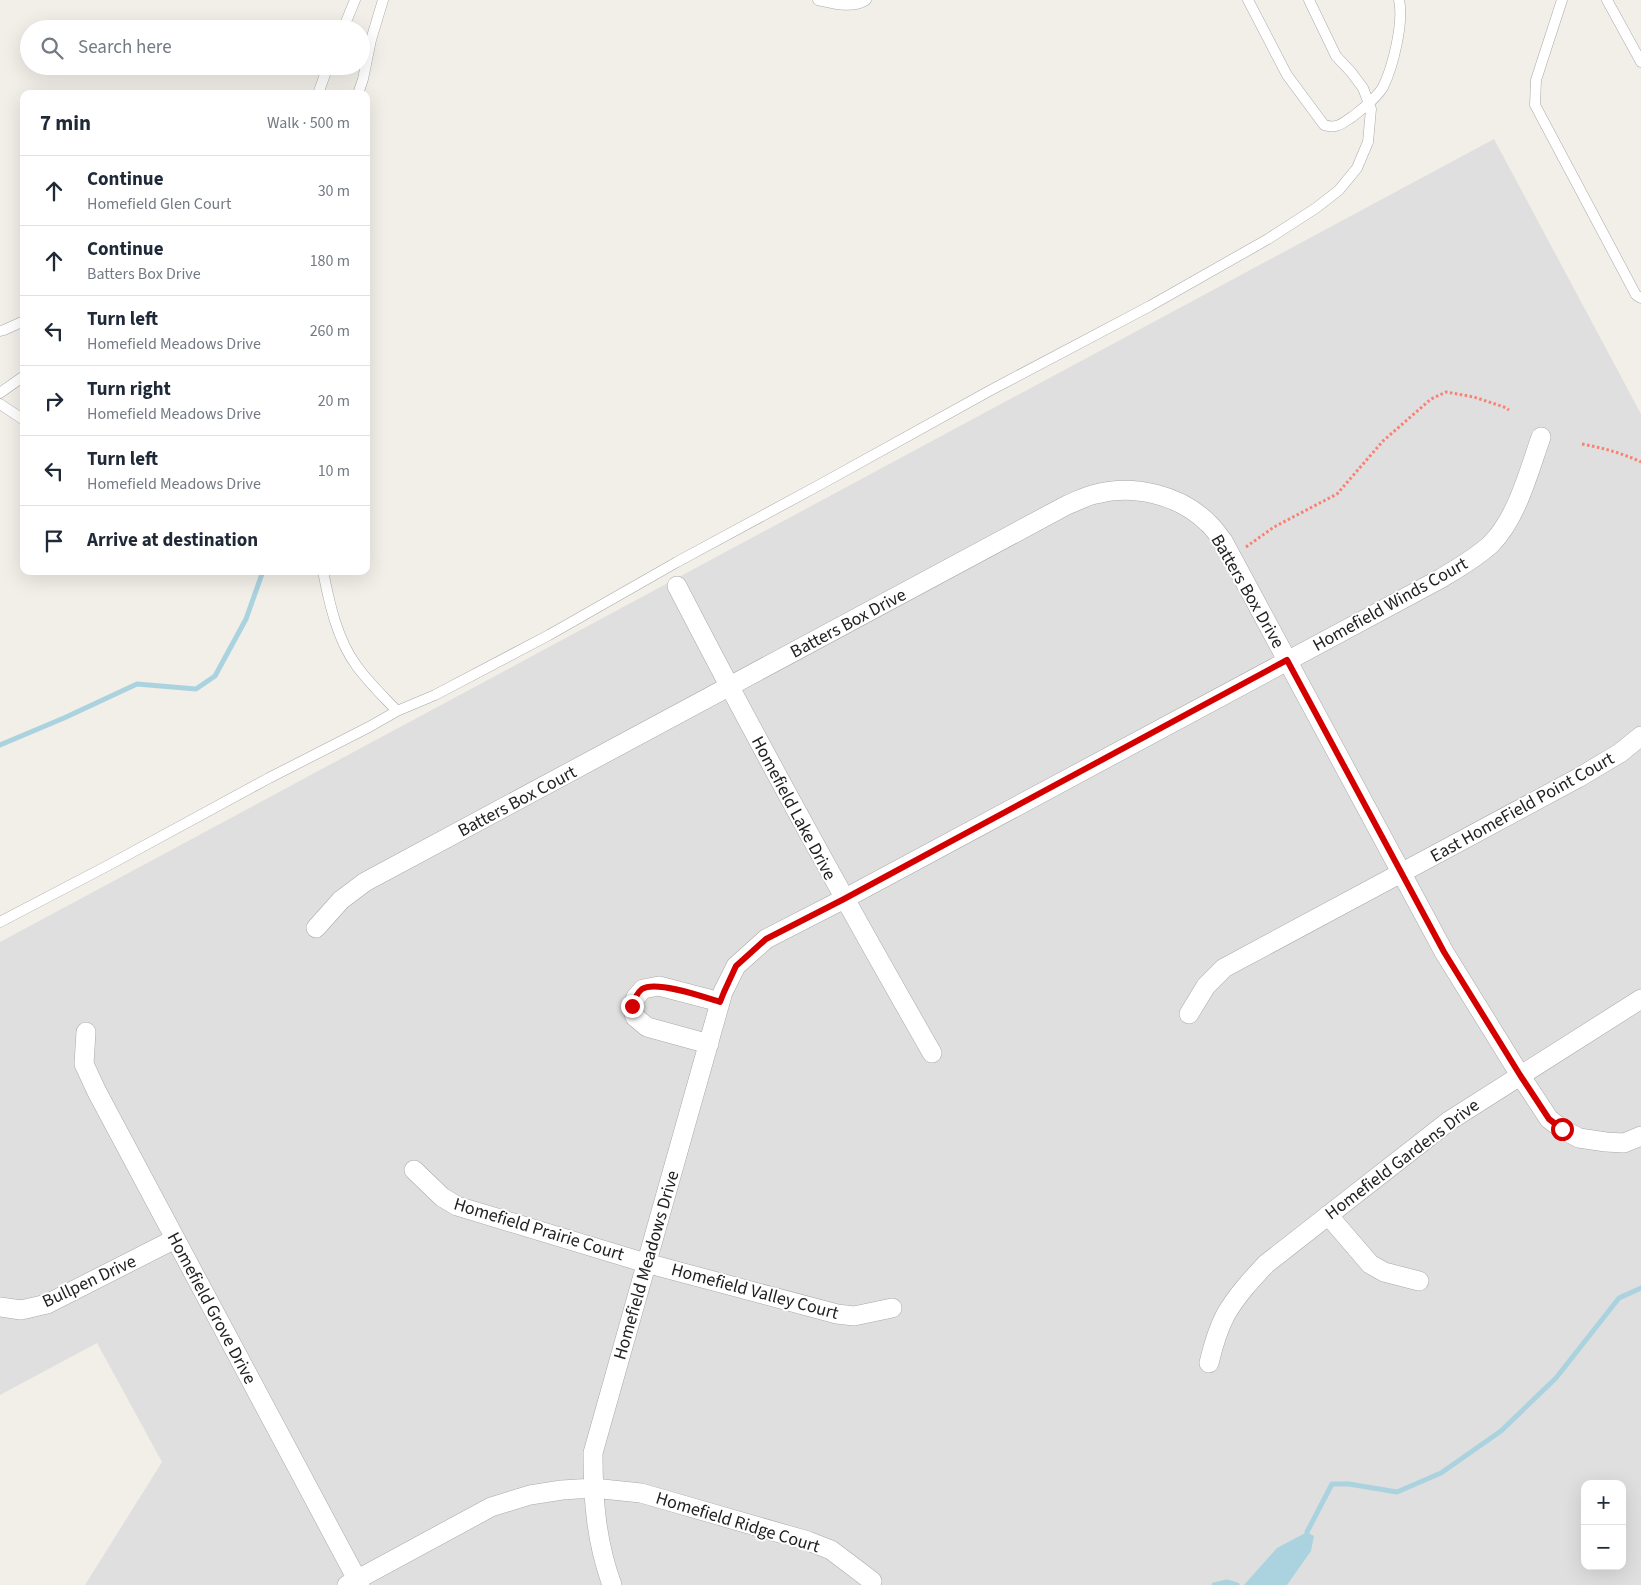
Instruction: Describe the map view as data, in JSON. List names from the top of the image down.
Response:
{
  "streets": {
    "street": [
      "Batters Box Drive",
      "Homefield Winds Court",
      "Batters Box Court",
      "East HomeField Point Court",
      "Homefield Lake Drive",
      "Homefield Gardens Drive",
      "Homefield Prairie Court",
      "Homefield Meadows Drive",
      "Bullpen Drive",
      "Homefield Valley Court",
      "Homefield Grove Drive",
      "Homefield Ridge Court"
    ]
  },
  "crossings": [
    ["Batters Box Drive", "Homefield Winds Court"],
    ["Batters Box Drive", "Batters Box Court"],
    ["Batters Box Drive", "East HomeField Point Court"],
    ["Batters Box Drive", "Homefield Lake Drive"],
    ["Batters Box Drive", "Homefield Gardens Drive"],
    ["Batters Box Drive", "Homefield Meadows Drive"],
    ["Homefield Winds Court", "Homefield Meadows Drive"],
    ["Batters Box Court", "Homefield Lake Drive"],
    ["Homefield Lake Drive", "Homefield Meadows Drive"],
    ["Homefield Prairie Court", "Homefield Meadows Drive"],
    ["Homefield Prairie Court", "Homefield Valley Court"],
    ["Homefield Meadows Drive", "Homefield Valley Court"],
    ["Homefield Meadows Drive", "Homefield Ridge Court"],
    ["Bullpen Drive", "Homefield Grove Drive"],
    ["Homefield Grove Drive", "Homefield Ridge Court"]
  ],
  "page": {
    "search": "Search here",
    "heading": ["7 min", "Walk · 500 m"],
    "list": [
      ["Continue", "Homefield Glen Court", "30 m"],
      ["Continue", "Batters Box Drive", "180 m"],
      ["Turn left", "Homefield Meadows Drive", "260 m"],
      ["Turn right", "Homefield Meadows Drive", "20 m"],
      ["Turn left", "Homefield Meadows Drive", "10 m"],
      "Arrive at destination"
    ],
    "map_buttons": ["+", "−"]
  }
}
